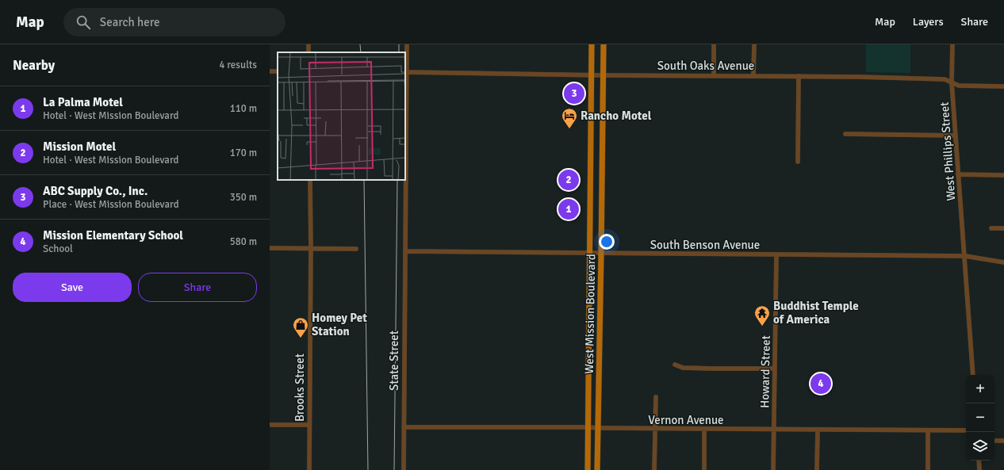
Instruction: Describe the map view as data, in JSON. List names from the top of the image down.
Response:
{
  "streets": {
    "main road": ["West Mission Boulevard"],
    "street": [
      "South Oaks Avenue",
      "West Phillips Street",
      "South Benson Avenue",
      "State Street",
      "Howard Street",
      "Brooks Street",
      "Vernon Avenue"
    ]
  },
  "crossings": [
    ["South Oaks Avenue", "West Phillips Street"],
    ["South Oaks Avenue", "West Mission Boulevard"],
    ["South Oaks Avenue", "State Street"],
    ["West Phillips Street", "South Benson Avenue"],
    ["South Benson Avenue", "West Mission Boulevard"],
    ["South Benson Avenue", "State Street"],
    ["South Benson Avenue", "Howard Street"],
    ["West Mission Boulevard", "Vernon Avenue"],
    ["State Street", "Vernon Avenue"],
    ["Howard Street", "Vernon Avenue"]
  ],
  "places": {
    "hotel": ["Rancho Motel"],
    "temple": ["Buddhist Temple of America"],
    "shop": ["Homey Pet Station"]
  },
  "page": {
    "header": "Map",
    "search": "Search here",
    "nav": ["Map", "Layers", "Share"],
    "heading": ["Nearby", "4 results"],
    "pins": [
      "3",
      "2",
      "1",
      "4"
    ],
    "list": [
      {
        "mark": "1",
        "name": "La Palma Motel",
        "note": "Hotel · West Mission Boulevard",
        "value": "110 m"
      },
      {
        "mark": "2",
        "name": "Mission Motel",
        "note": "Hotel · West Mission Boulevard",
        "value": "170 m"
      },
      {
        "mark": "3",
        "name": "ABC Supply Co., Inc.",
        "note": "Place · West Mission Boulevard",
        "value": "350 m"
      },
      {
        "mark": "4",
        "name": "Mission Elementary School",
        "note": "School",
        "value": "580 m"
      }
    ],
    "buttons": ["Save", "Share"],
    "map_buttons": ["+", "−"]
  }
}
